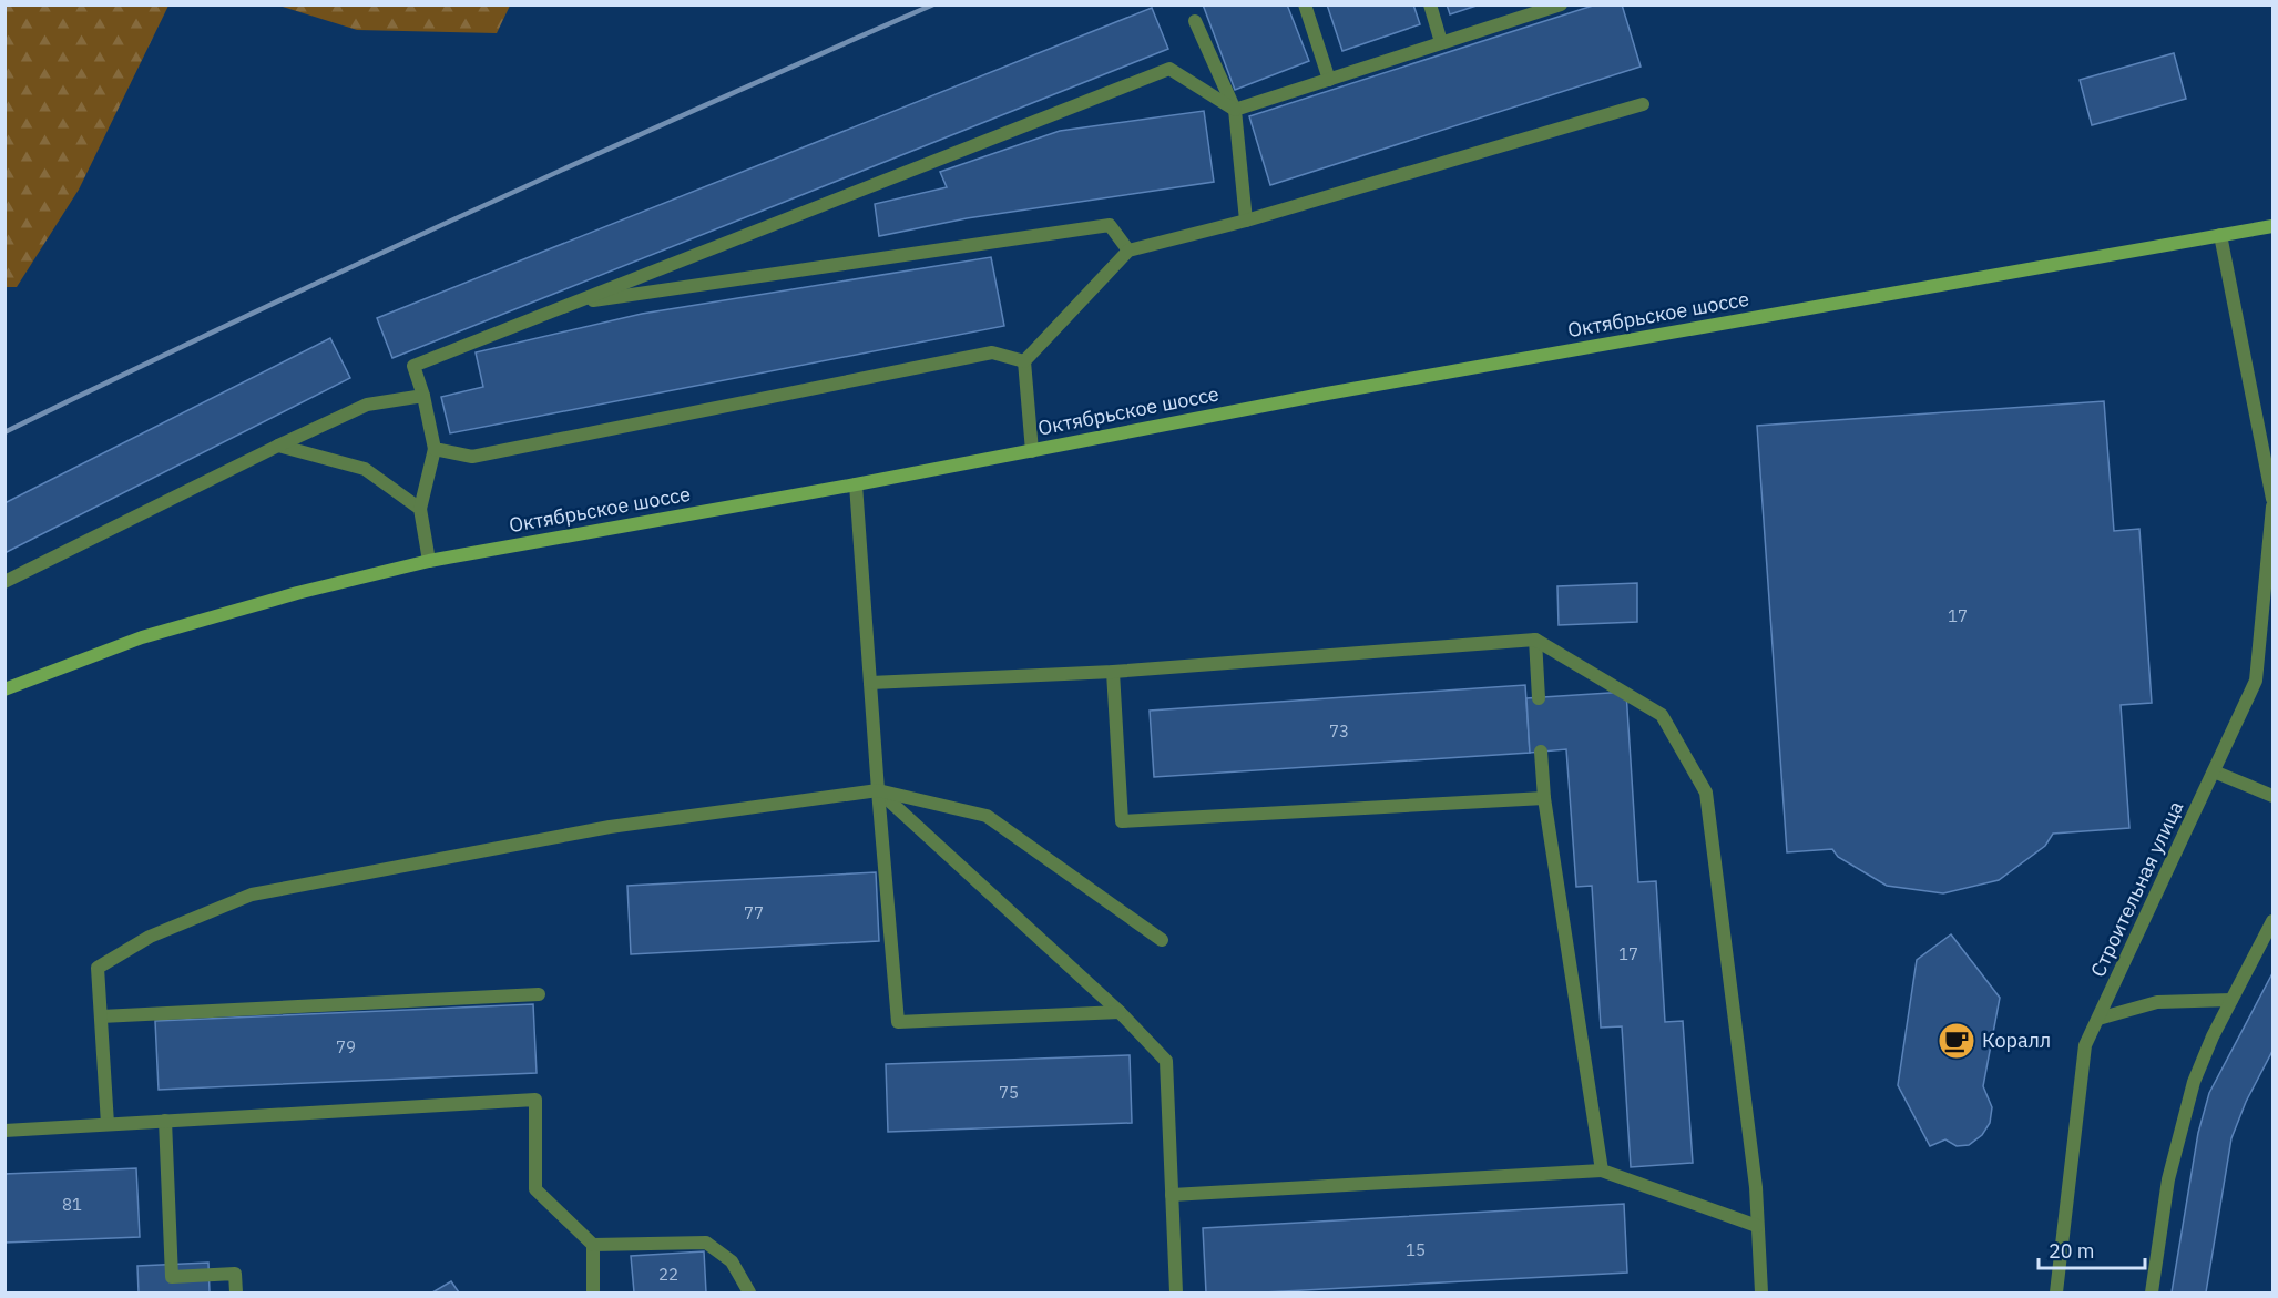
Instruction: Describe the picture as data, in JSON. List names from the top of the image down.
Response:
{
  "streets": {
    "main road": ["Октябрьское шоссе"],
    "street": ["Строительная улица"]
  },
  "places": {
    "cafe": ["Коралл"]
  },
  "house_numbers": [
    "17",
    "73",
    "77",
    "17",
    "79",
    "75",
    "81",
    "15",
    "22"
  ],
  "scale_bar": "20 m"
}
